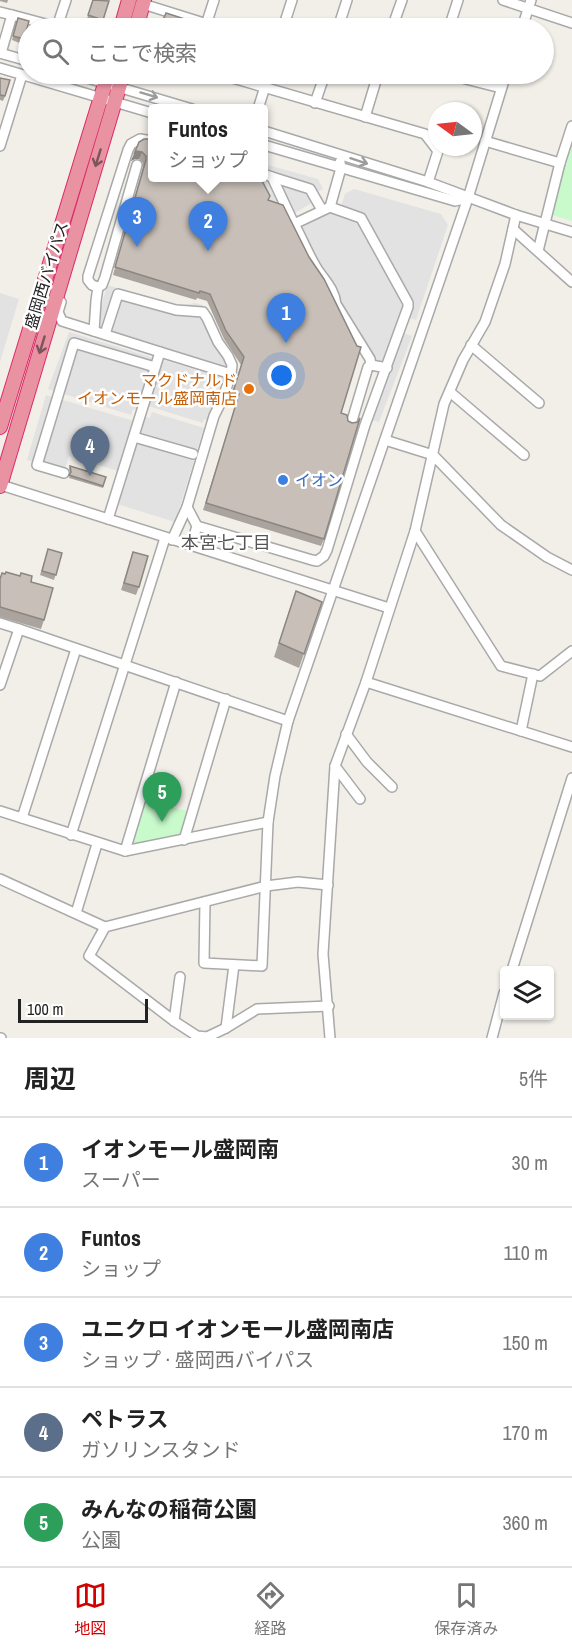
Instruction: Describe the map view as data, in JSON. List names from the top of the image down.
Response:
{
  "streets": {
    "highway": ["盛岡西バイパス"]
  },
  "districts": ["本宮七丁目"],
  "places": ["マクドナルド イオンモール盛岡南店", "イオン"],
  "scale_bar": "100 m",
  "north": "left",
  "page": {
    "search": "ここで検索",
    "popup": ["Funtos", "ショップ"],
    "pins": [
      "3",
      "2",
      "1",
      "4",
      "5"
    ],
    "scale": "100 m",
    "heading": ["周辺", "5件"],
    "list": [
      {
        "mark": "1",
        "name": "イオンモール盛岡南",
        "note": "スーパー",
        "value": "30 m"
      },
      {
        "mark": "2",
        "name": "Funtos",
        "note": "ショップ",
        "value": "110 m"
      },
      {
        "mark": "3",
        "name": "ユニクロ イオンモール盛岡南店",
        "note": "ショップ · 盛岡西バイパス",
        "value": "150 m"
      },
      {
        "mark": "4",
        "name": "ペトラス",
        "note": "ガソリンスタンド",
        "value": "170 m"
      },
      {
        "mark": "5",
        "name": "みんなの稲荷公園",
        "note": "公園",
        "value": "360 m"
      }
    ],
    "nav": ["地図", "経路", "保存済み"]
  }
}
